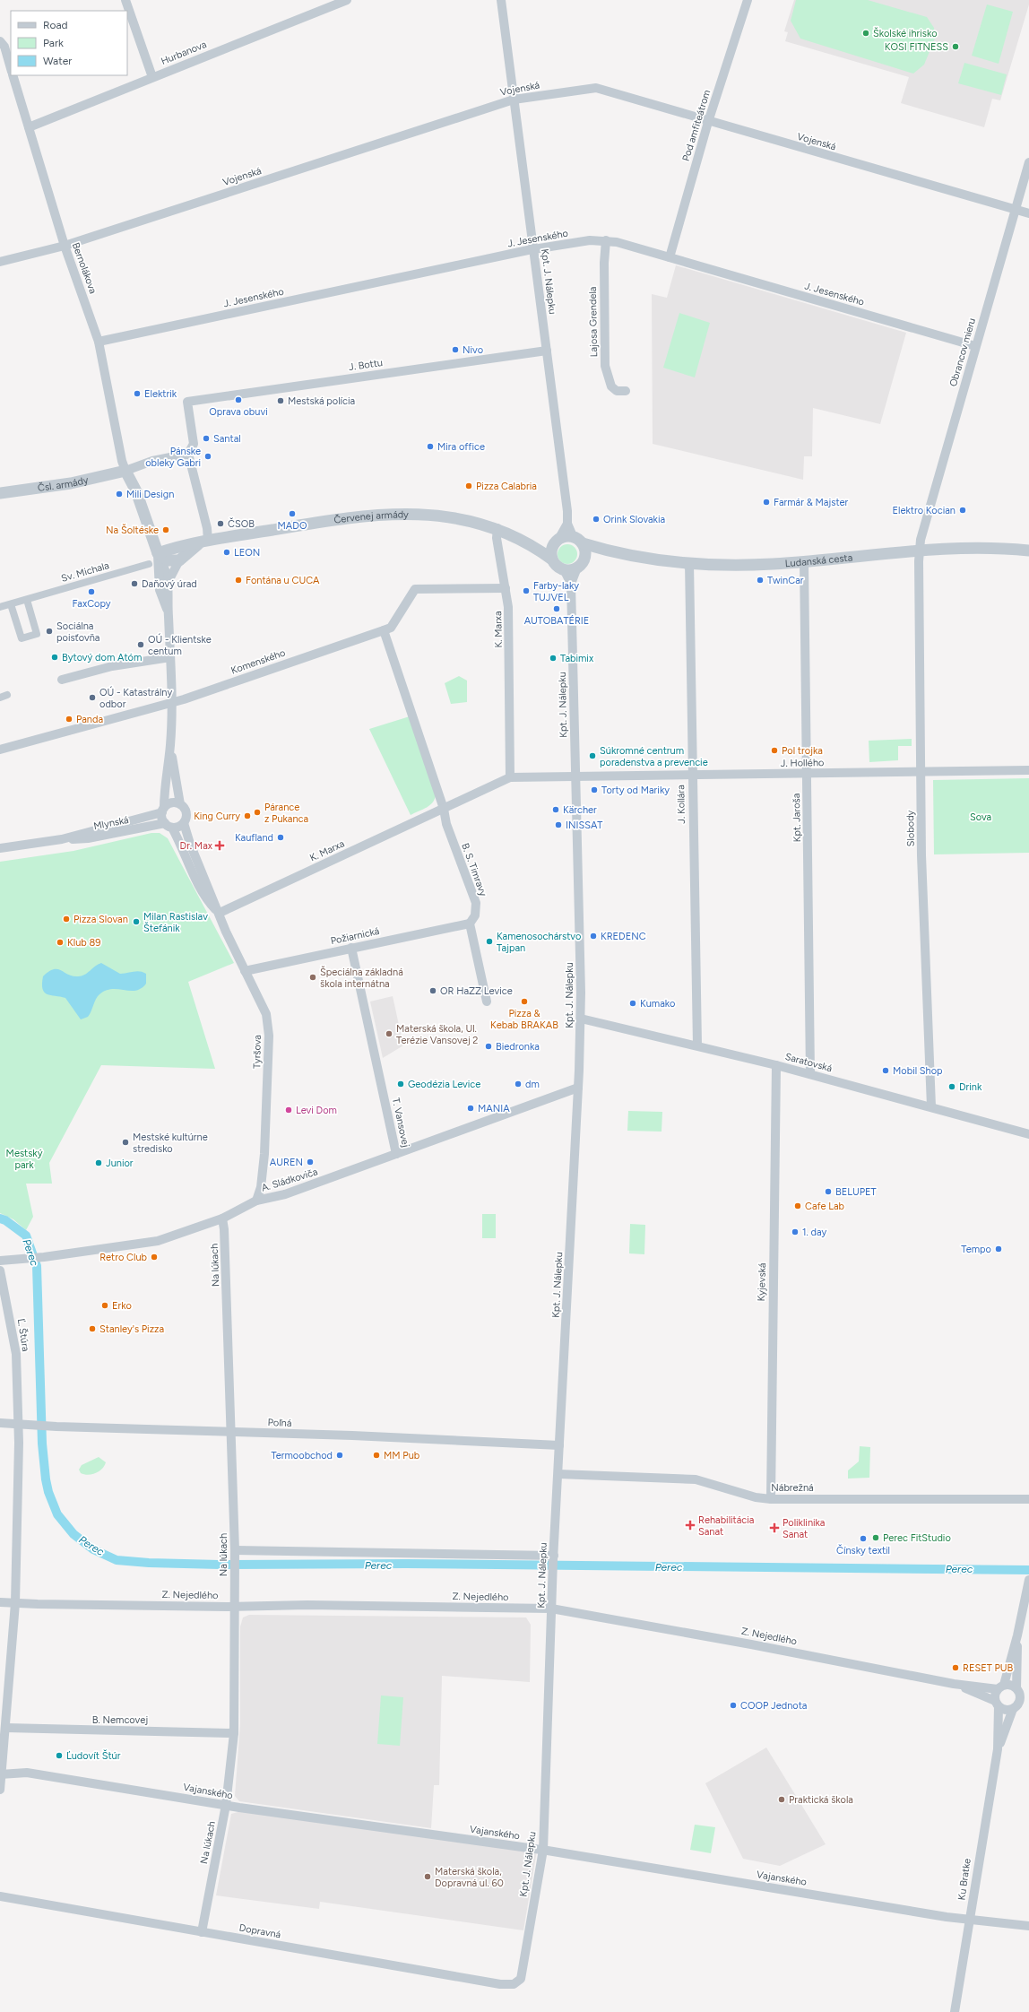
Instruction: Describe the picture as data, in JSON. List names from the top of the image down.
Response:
{
  "streets": {
    "street": [
      "Hurbanova",
      "Vojenská",
      "Pod amfiteátrom",
      "J. Jesenského",
      "Bernolákova",
      "Kpt. J. Nálepku",
      "Lajosa Grendela",
      "Obrancov mieru",
      "J. Bottu",
      "Čsl. armády",
      "Červenej armády",
      "Ludanská cesta",
      "Sv. Michala",
      "K. Marxa",
      "Komenského",
      "J. Hollého",
      "J. Kollára",
      "Kpt. Jaroša",
      "Mlynská",
      "Slobody",
      "B. S. Timravy",
      "Požiarnická",
      "Tyršova",
      "Saratovská",
      "T. Vansovej",
      "A. Sládkoviča",
      "Na lúkach",
      "Kyjevská",
      "Ľ. Štúra",
      "Poľná",
      "Nábrežná",
      "Z. Nejedlého",
      "B. Nemcovej",
      "Vajanského",
      "Ku Bratke",
      "Dopravná"
    ]
  },
  "crossings": [
    ["Hurbanova", "Bernolákova"],
    ["Vojenská", "Pod amfiteátrom"],
    ["Vojenská", "Bernolákova"],
    ["Vojenská", "Kpt. J. Nálepku"],
    ["Vojenská", "Obrancov mieru"],
    ["Pod amfiteátrom", "J. Jesenského"],
    ["J. Jesenského", "Bernolákova"],
    ["J. Jesenského", "Kpt. J. Nálepku"],
    ["J. Jesenského", "Lajosa Grendela"],
    ["J. Jesenského", "Obrancov mieru"],
    ["Bernolákova", "Čsl. armády"],
    ["Kpt. J. Nálepku", "J. Bottu"],
    ["Kpt. J. Nálepku", "Červenej armády"],
    ["Kpt. J. Nálepku", "Ludanská cesta"],
    ["Kpt. J. Nálepku", "K. Marxa"],
    ["Kpt. J. Nálepku", "J. Hollého"],
    ["Kpt. J. Nálepku", "Saratovská"],
    ["Kpt. J. Nálepku", "A. Sládkoviča"],
    ["Kpt. J. Nálepku", "Poľná"],
    ["Kpt. J. Nálepku", "Nábrežná"],
    ["Kpt. J. Nálepku", "Z. Nejedlého"],
    ["Kpt. J. Nálepku", "Vajanského"],
    ["Kpt. J. Nálepku", "Dopravná"],
    ["Obrancov mieru", "Ludanská cesta"],
    ["Obrancov mieru", "Slobody"],
    ["Červenej armády", "Ludanská cesta"],
    ["Červenej armády", "K. Marxa"],
    ["Ludanská cesta", "J. Kollára"],
    ["Ludanská cesta", "Kpt. Jaroša"],
    ["Ludanská cesta", "Slobody"],
    ["K. Marxa", "Komenského"],
    ["K. Marxa", "J. Hollého"],
    ["K. Marxa", "B. S. Timravy"],
    ["K. Marxa", "Tyršova"],
    ["J. Hollého", "J. Kollára"],
    ["J. Hollého", "Kpt. Jaroša"],
    ["J. Hollého", "Slobody"],
    ["J. Kollára", "Saratovská"],
    ["Kpt. Jaroša", "Saratovská"],
    ["Mlynská", "Tyršova"],
    ["Slobody", "Saratovská"],
    ["B. S. Timravy", "Požiarnická"],
    ["Požiarnická", "Tyršova"],
    ["Požiarnická", "T. Vansovej"],
    ["Tyršova", "A. Sládkoviča"],
    ["Saratovská", "Kyjevská"],
    ["T. Vansovej", "A. Sládkoviča"],
    ["A. Sládkoviča", "Na lúkach"],
    ["Na lúkach", "Poľná"],
    ["Na lúkach", "Z. Nejedlého"],
    ["Na lúkach", "B. Nemcovej"],
    ["Na lúkach", "Vajanského"],
    ["Na lúkach", "Dopravná"],
    ["Kyjevská", "Nábrežná"],
    ["Ľ. Štúra", "Poľná"],
    ["Ľ. Štúra", "Z. Nejedlého"],
    ["Ľ. Štúra", "B. Nemcovej"],
    ["Ľ. Štúra", "Vajanského"],
    ["Z. Nejedlého", "Ku Bratke"],
    ["Vajanského", "Ku Bratke"]
  ],
  "water": ["Perec"],
  "parks": ["Sova", "Mestský park"],
  "places": {
    "other": [
      "Školské ihrisko",
      "KOSI FITNESS",
      "Nivo",
      "Elektrik",
      "Oprava obuvi",
      "Mestská polícia",
      "Santal",
      "Mira office",
      "Pánske obleky Gabri",
      "Pizza Calabria",
      "Mili Design",
      "Farmár & Majster",
      "Elektro Kocian",
      "MADO",
      "Orink Slovakia",
      "ČSOB",
      "Na Šoltéske",
      "LEON",
      "Fontána u CUCA",
      "TwinCar",
      "Daňový úrad",
      "Farby-laky TUJVEL",
      "FaxCopy",
      "AUTOBATÉRIE",
      "Sociálna poisťovňa",
      "OÚ - Klientske centum",
      "Bytový dom Atóm",
      "Tabimix",
      "OÚ - Katastrálny odbor",
      "Panda",
      "Pol trojka",
      "Súkromné centrum poradenstva a prevencie",
      "Torty od Mariky",
      "Kärcher",
      "Párance z Pukanca",
      "King Curry",
      "INISSAT",
      "Kaufland",
      "Pizza Slovan",
      "Milan Rastislav Štefánik",
      "KREDENC",
      "Kamenosochárstvo Tajpan",
      "Klub 89",
      "Špeciálna základná škola internátna",
      "OR HaZZ Levice",
      "Pizza & Kebab BRAKAB",
      "Kumako",
      "Materská škola, Ul. Terézie Vansovej 2",
      "Biedronka",
      "Mobil Shop",
      "Geodézia Levice",
      "dm",
      "Drink",
      "MANIA",
      "Levi Dom",
      "Mestské kultúrne stredisko",
      "AUREN",
      "Junior",
      "BELUPET",
      "Cafe Lab",
      "1. day",
      "Tempo",
      "Retro Club",
      "Erko",
      "Stanley's Pizza",
      "Termoobchod",
      "MM Pub",
      "Perec FitStudio",
      "Čínsky textil",
      "RESET PUB",
      "COOP Jednota",
      "Ľudovít Štúr",
      "Praktická škola",
      "Materská škola, Dopravná ul. 60"
    ],
    "health": ["Dr. Max", "Rehabilitácia Sanat", "Poliklinika Sanat"]
  },
  "legend": ["Road", "Park", "Water"]
}
